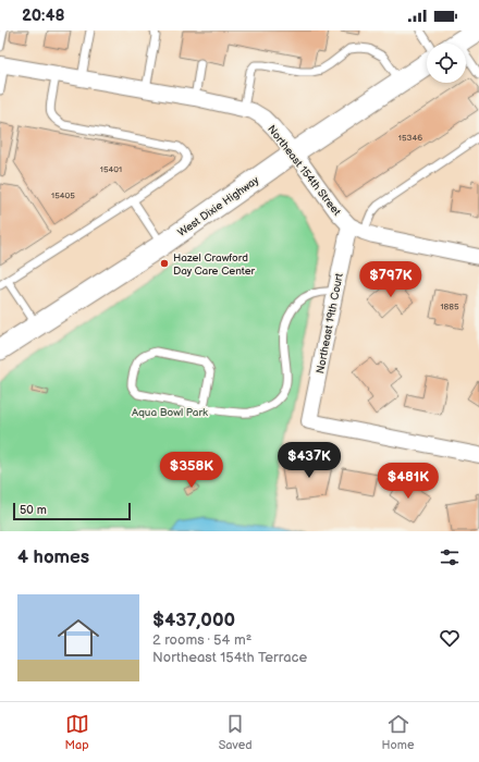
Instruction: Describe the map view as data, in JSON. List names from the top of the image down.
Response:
{
  "streets": {
    "main road": ["West Dixie Highway"],
    "street": ["Northeast 154th Street", "Northeast 19th Court"]
  },
  "crossings": [
    ["Northeast 154th Street", "West Dixie Highway"],
    ["Northeast 154th Street", "Northeast 19th Court"]
  ],
  "parks": ["Aqua Bowl Park"],
  "places": ["Hazel Crawford Day Care Center"],
  "house_numbers": [
    "15346",
    "15401",
    "15405",
    "1885"
  ],
  "scale_bar": "50 m",
  "page": {
    "status": "20:48",
    "price": [
      "$797K",
      "$437K",
      "$358K",
      "$481K"
    ],
    "scale": "50 m",
    "heading": "4 homes",
    "list": [
      {
        "name": "$437,000",
        "note": "2 rooms · 54 m² · Northeast 154th Terrace"
      }
    ],
    "tabs": ["Map", "Saved", "Home"]
  }
}
